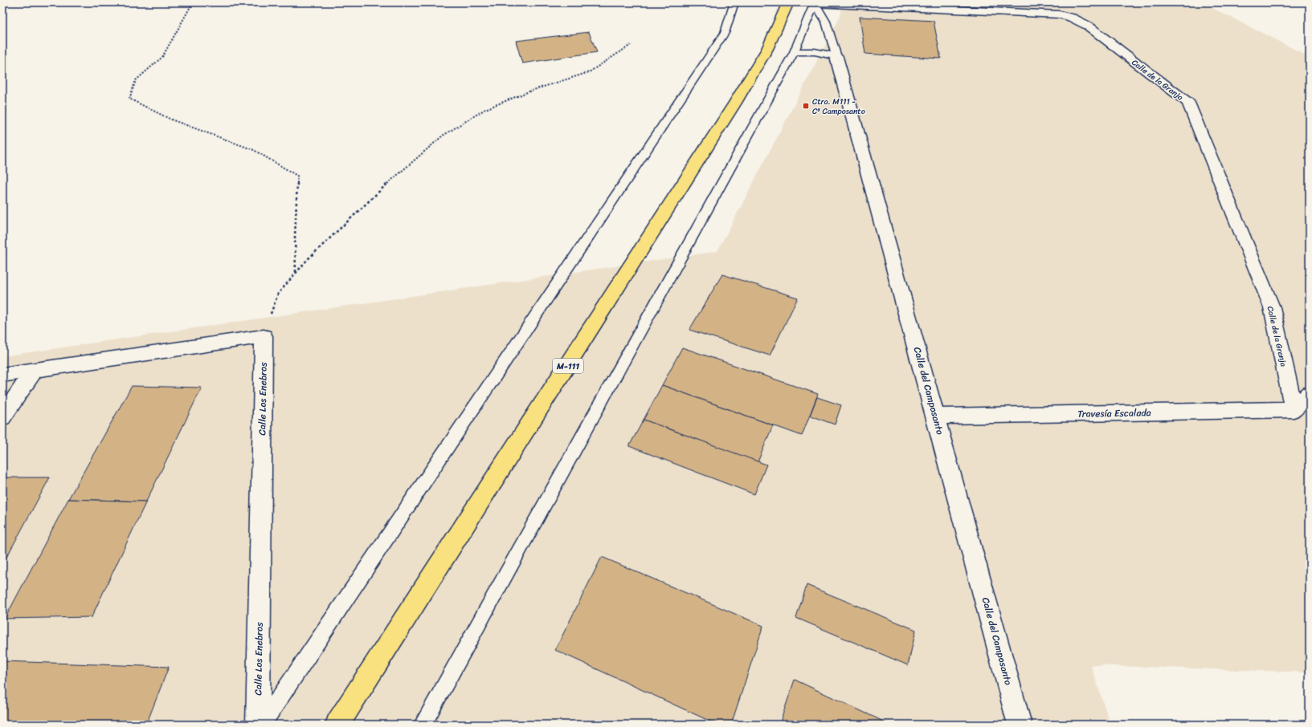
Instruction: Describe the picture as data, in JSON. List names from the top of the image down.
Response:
{
  "streets": {
    "main road": ["M-111"],
    "street": [
      "Calle de la Granja",
      "Calle del Camposanto",
      "Calle Los Enebros",
      "Travesía Escalada"
    ]
  },
  "crossings": [
    ["Calle de la Granja", "Travesía Escalada"],
    ["Calle del Camposanto", "Travesía Escalada"]
  ],
  "places": {
    "transit": ["Ctra. M111 - Cº Camposanto"]
  }
}
